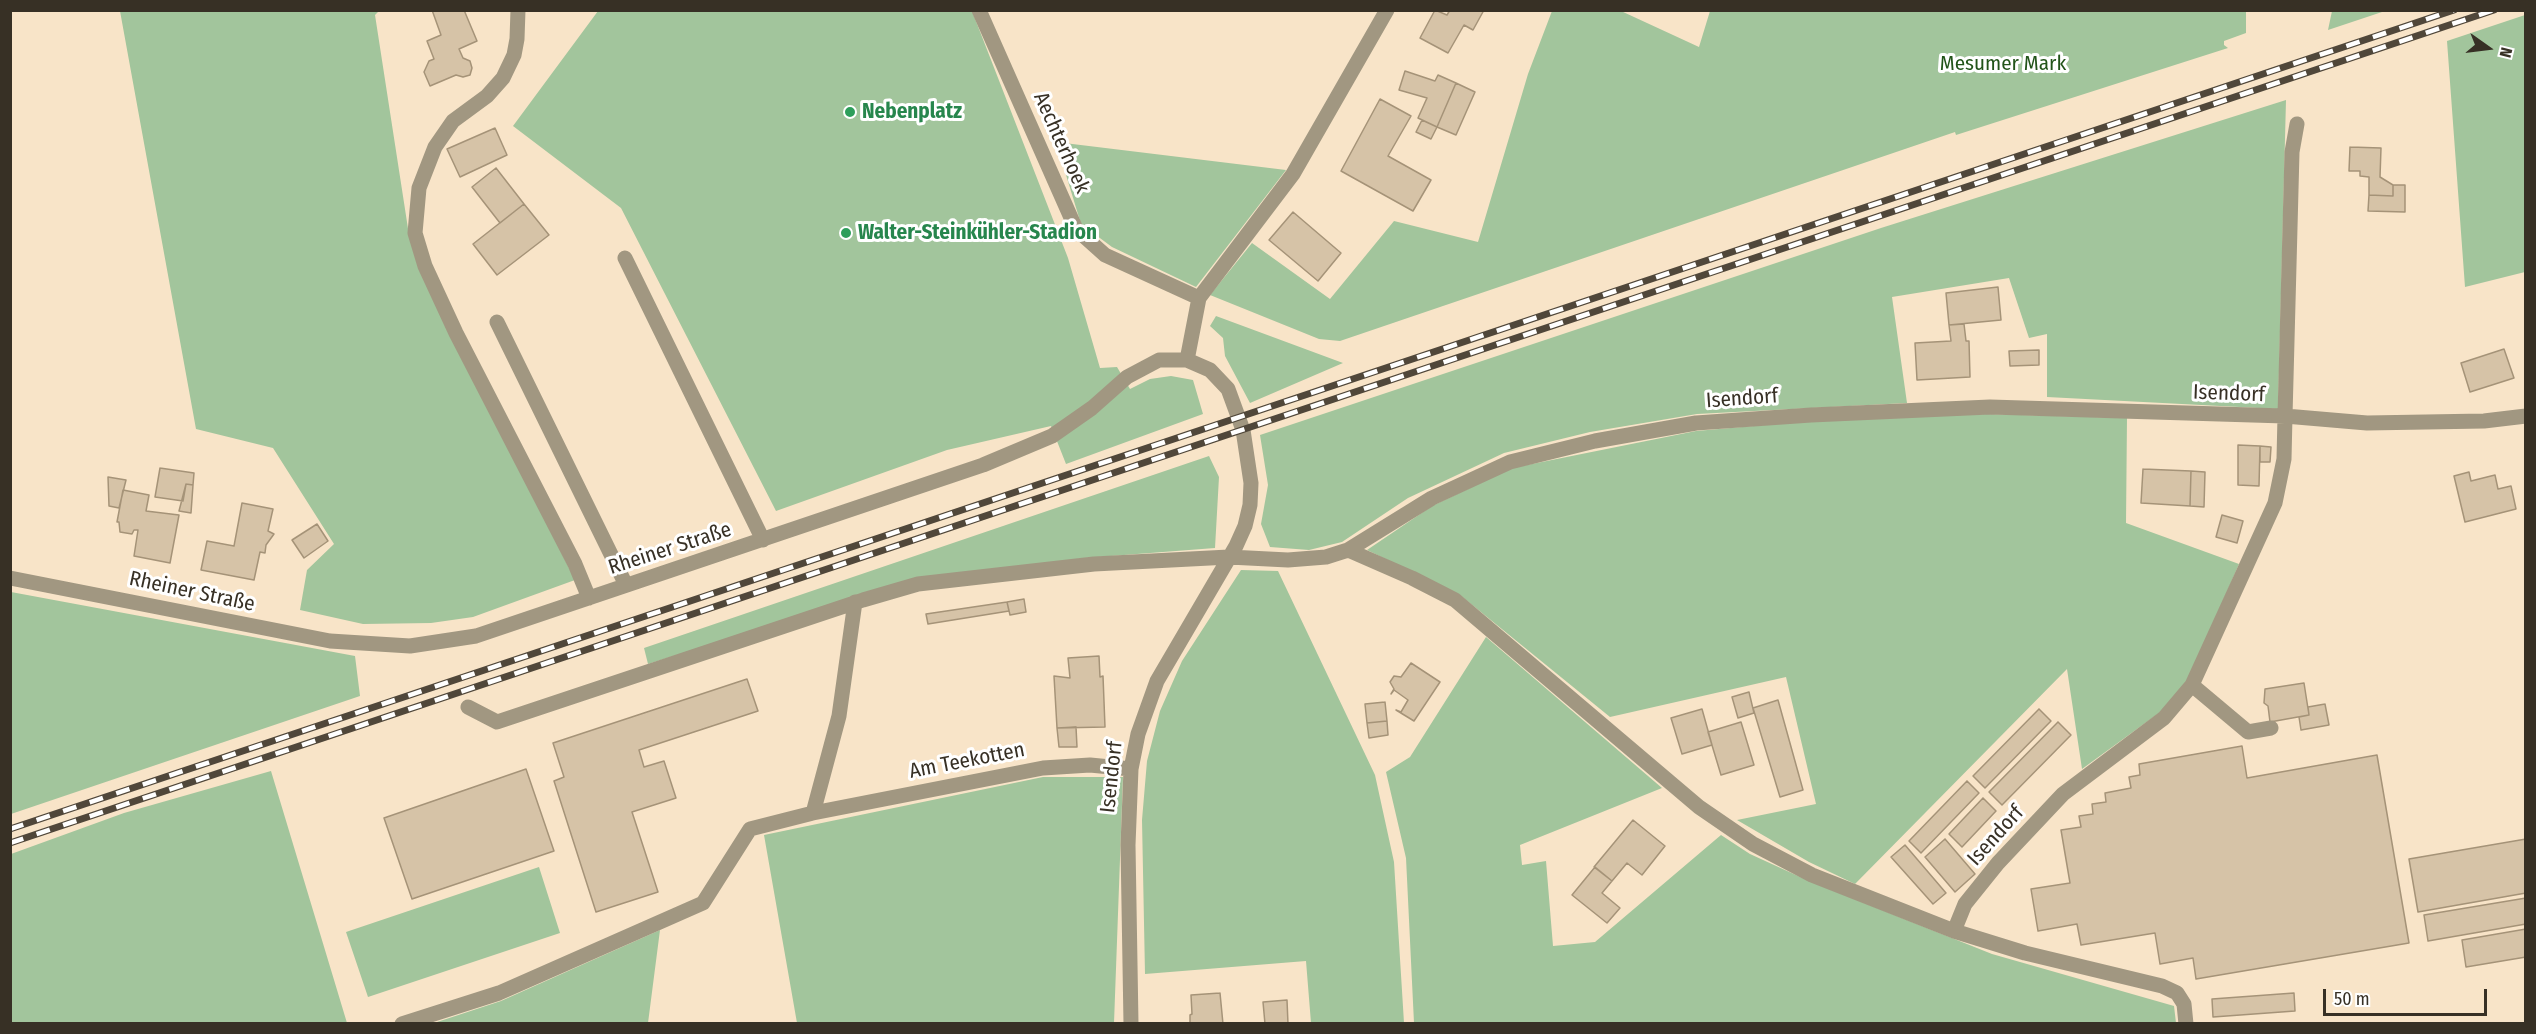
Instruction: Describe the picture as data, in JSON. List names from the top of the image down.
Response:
{
  "streets": {
    "street": [
      "Aechterhoek",
      "Isendorf",
      "Rheiner Straße",
      "Am Teekotten"
    ]
  },
  "crossings": [
    ["Isendorf", "Rheiner Straße"],
    ["Isendorf", "Am Teekotten"]
  ],
  "parks": ["Mesumer Mark"],
  "places": ["Nebenplatz", "Walter-Steinkühler-Stadion"],
  "scale_bar": "50 m",
  "north": "right"
}
